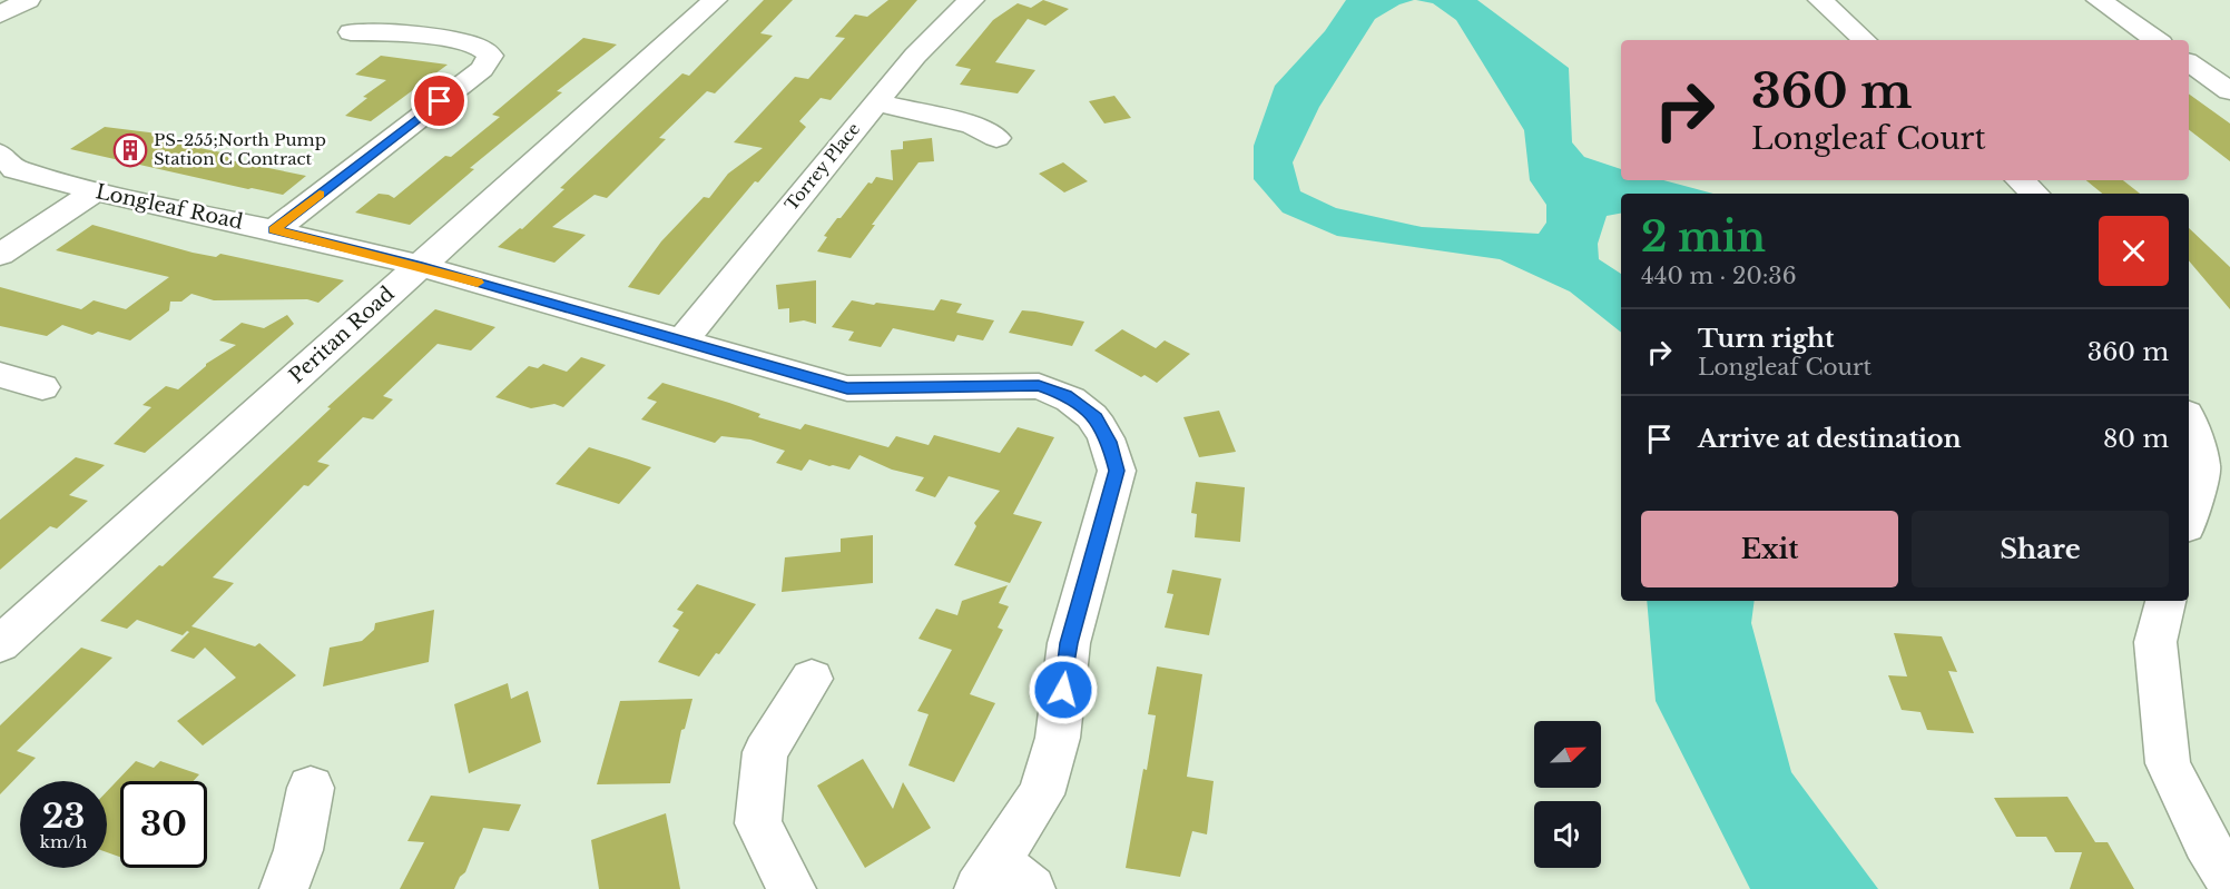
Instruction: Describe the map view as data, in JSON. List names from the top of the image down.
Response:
{
  "streets": {
    "street": ["Torrey Place", "Longleaf Road", "Peritan Road"]
  },
  "crossings": [
    ["Torrey Place", "Longleaf Road"],
    ["Longleaf Road", "Peritan Road"]
  ],
  "places": {
    "building": ["PS-255;North Pump Station C Contract"]
  },
  "north": "top right",
  "page": {
    "turn": ["360 m", "Longleaf Court"],
    "heading": ["2 min", "440 m · 20:36"],
    "list": [
      {
        "name": "Turn right",
        "note": "Longleaf Court",
        "value": "360 m"
      },
      {
        "name": "Arrive at destination",
        "value": "80 m"
      }
    ],
    "buttons": ["Exit", "Share"],
    "speed": "23 km/h",
    "limit": "30"
  }
}
